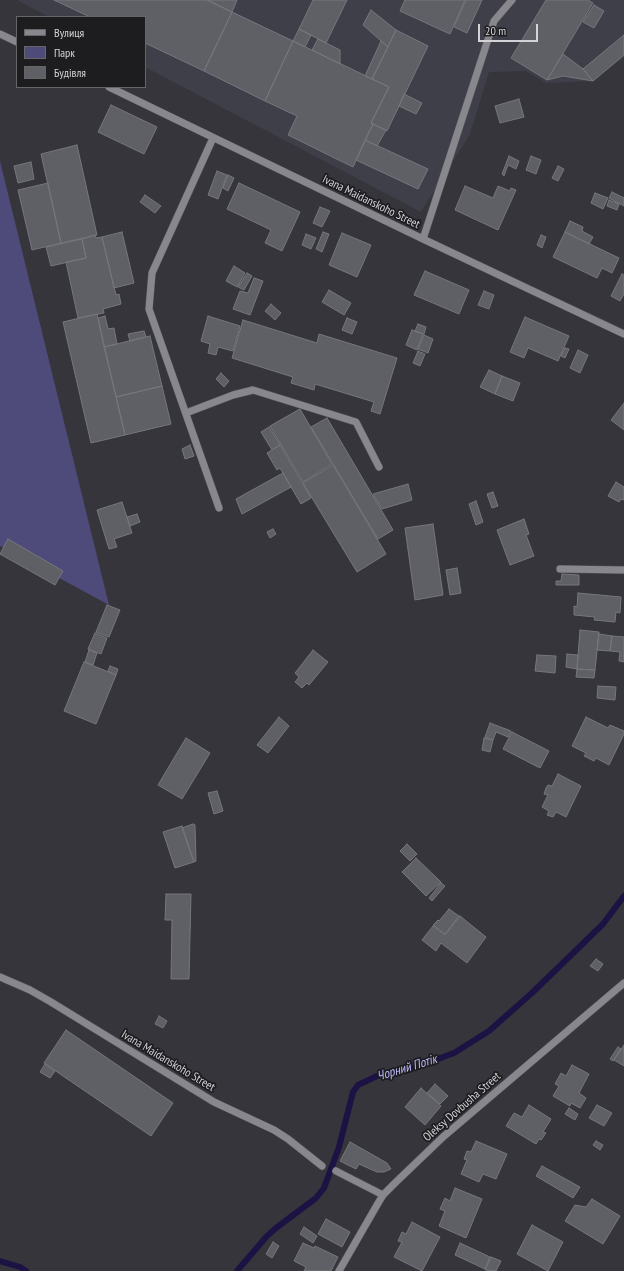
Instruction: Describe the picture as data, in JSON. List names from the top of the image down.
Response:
{
  "streets": {
    "street": ["Ivana Maidanskoho Street", "Oleksy Dovbusha Street"]
  },
  "water": ["Чорний Потік"],
  "legend": ["Вулиця", "Парк", "Будівля"],
  "scale_bar": "20 m"
}
